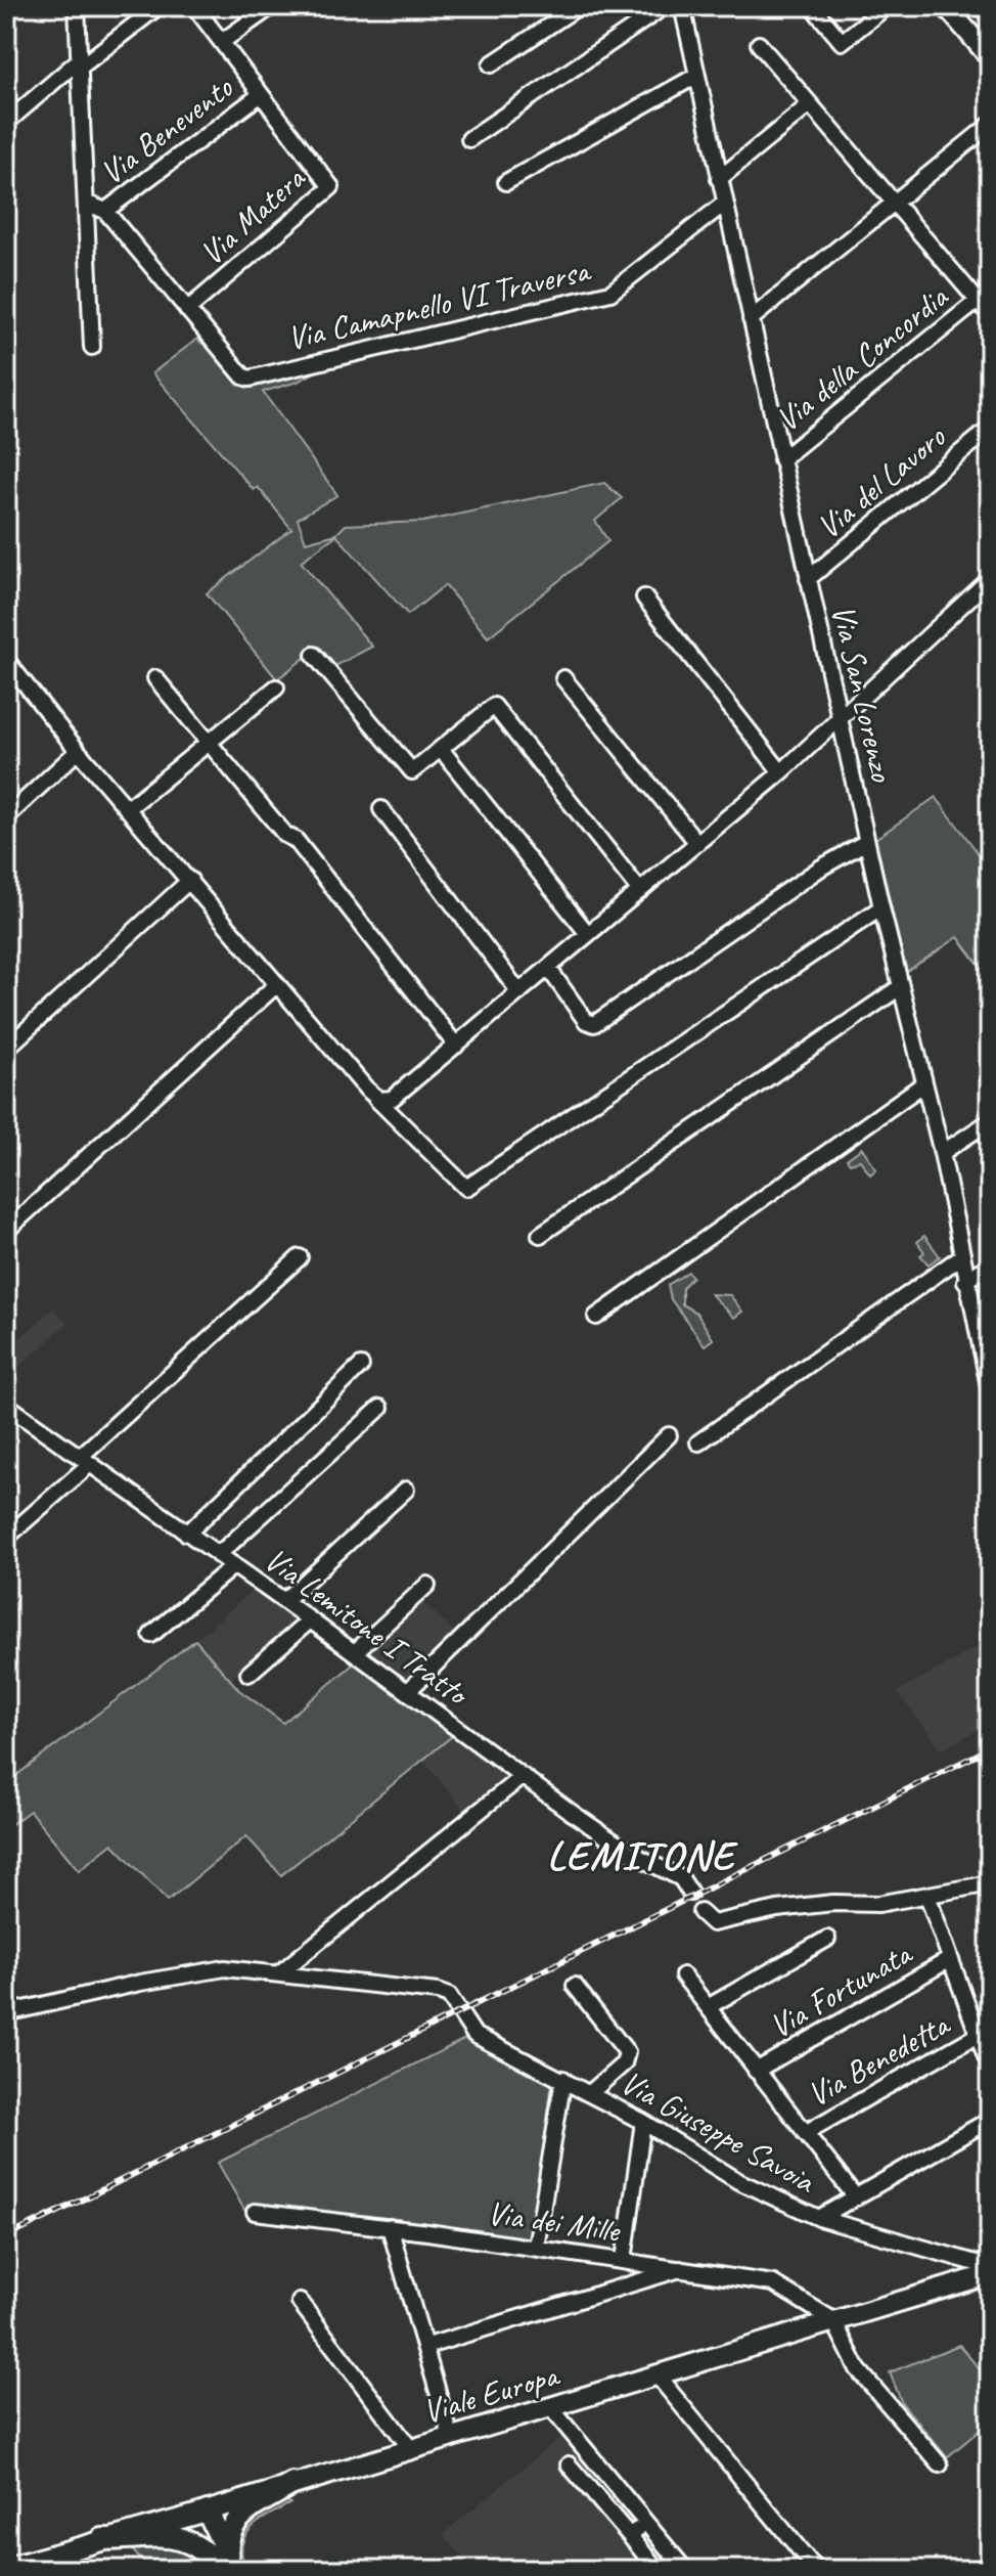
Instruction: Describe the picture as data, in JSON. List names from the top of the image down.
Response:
{
  "streets": {
    "main road": ["Viale Europa"],
    "street": [
      "Via Benevento",
      "Via Matera",
      "Via Camapnello VI Traversa",
      "Via della Concordia",
      "Via del Lavoro",
      "Via San Lorenzo",
      "Via Lemitone I Tratto",
      "Via Fortunata",
      "Via Benedetta",
      "Via Giuseppe Savoia",
      "Via dei Mille"
    ]
  },
  "crossings": [
    ["Via Benevento", "Via Matera"],
    ["Via Matera", "Via Camapnello VI Traversa"],
    ["Via Camapnello VI Traversa", "Via San Lorenzo"],
    ["Via della Concordia", "Via San Lorenzo"],
    ["Via del Lavoro", "Via San Lorenzo"],
    ["Via dei Mille", "Viale Europa"]
  ],
  "districts": ["LEMITONE"]
}
